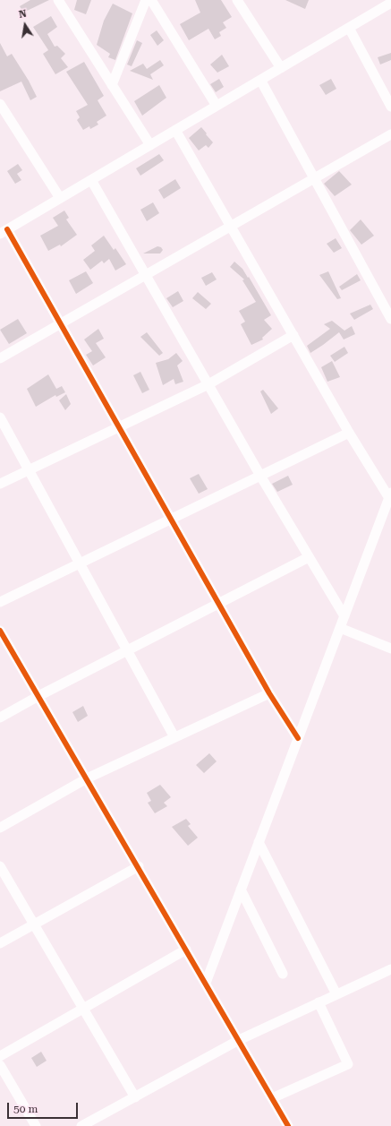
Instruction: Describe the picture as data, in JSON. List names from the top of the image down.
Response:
{
  "scale_bar": "50 m",
  "north": "top"
}
